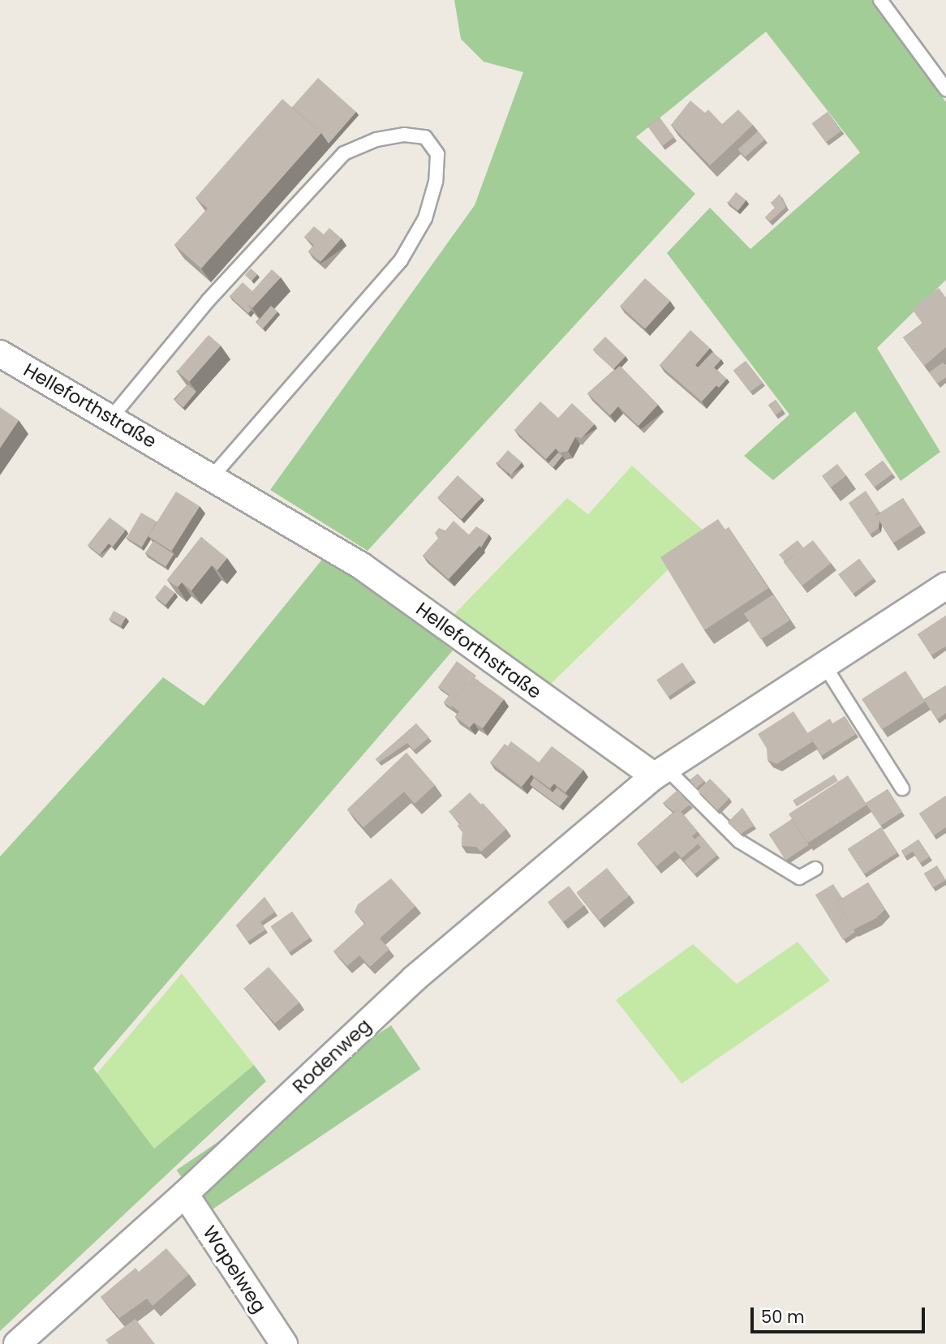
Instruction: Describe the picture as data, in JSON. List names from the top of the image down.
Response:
{
  "streets": {
    "street": ["Helleforthstraße", "Rodenweg", "Wapelweg"]
  },
  "crossings": [
    ["Helleforthstraße", "Rodenweg"],
    ["Rodenweg", "Wapelweg"]
  ],
  "scale_bar": "50 m"
}
